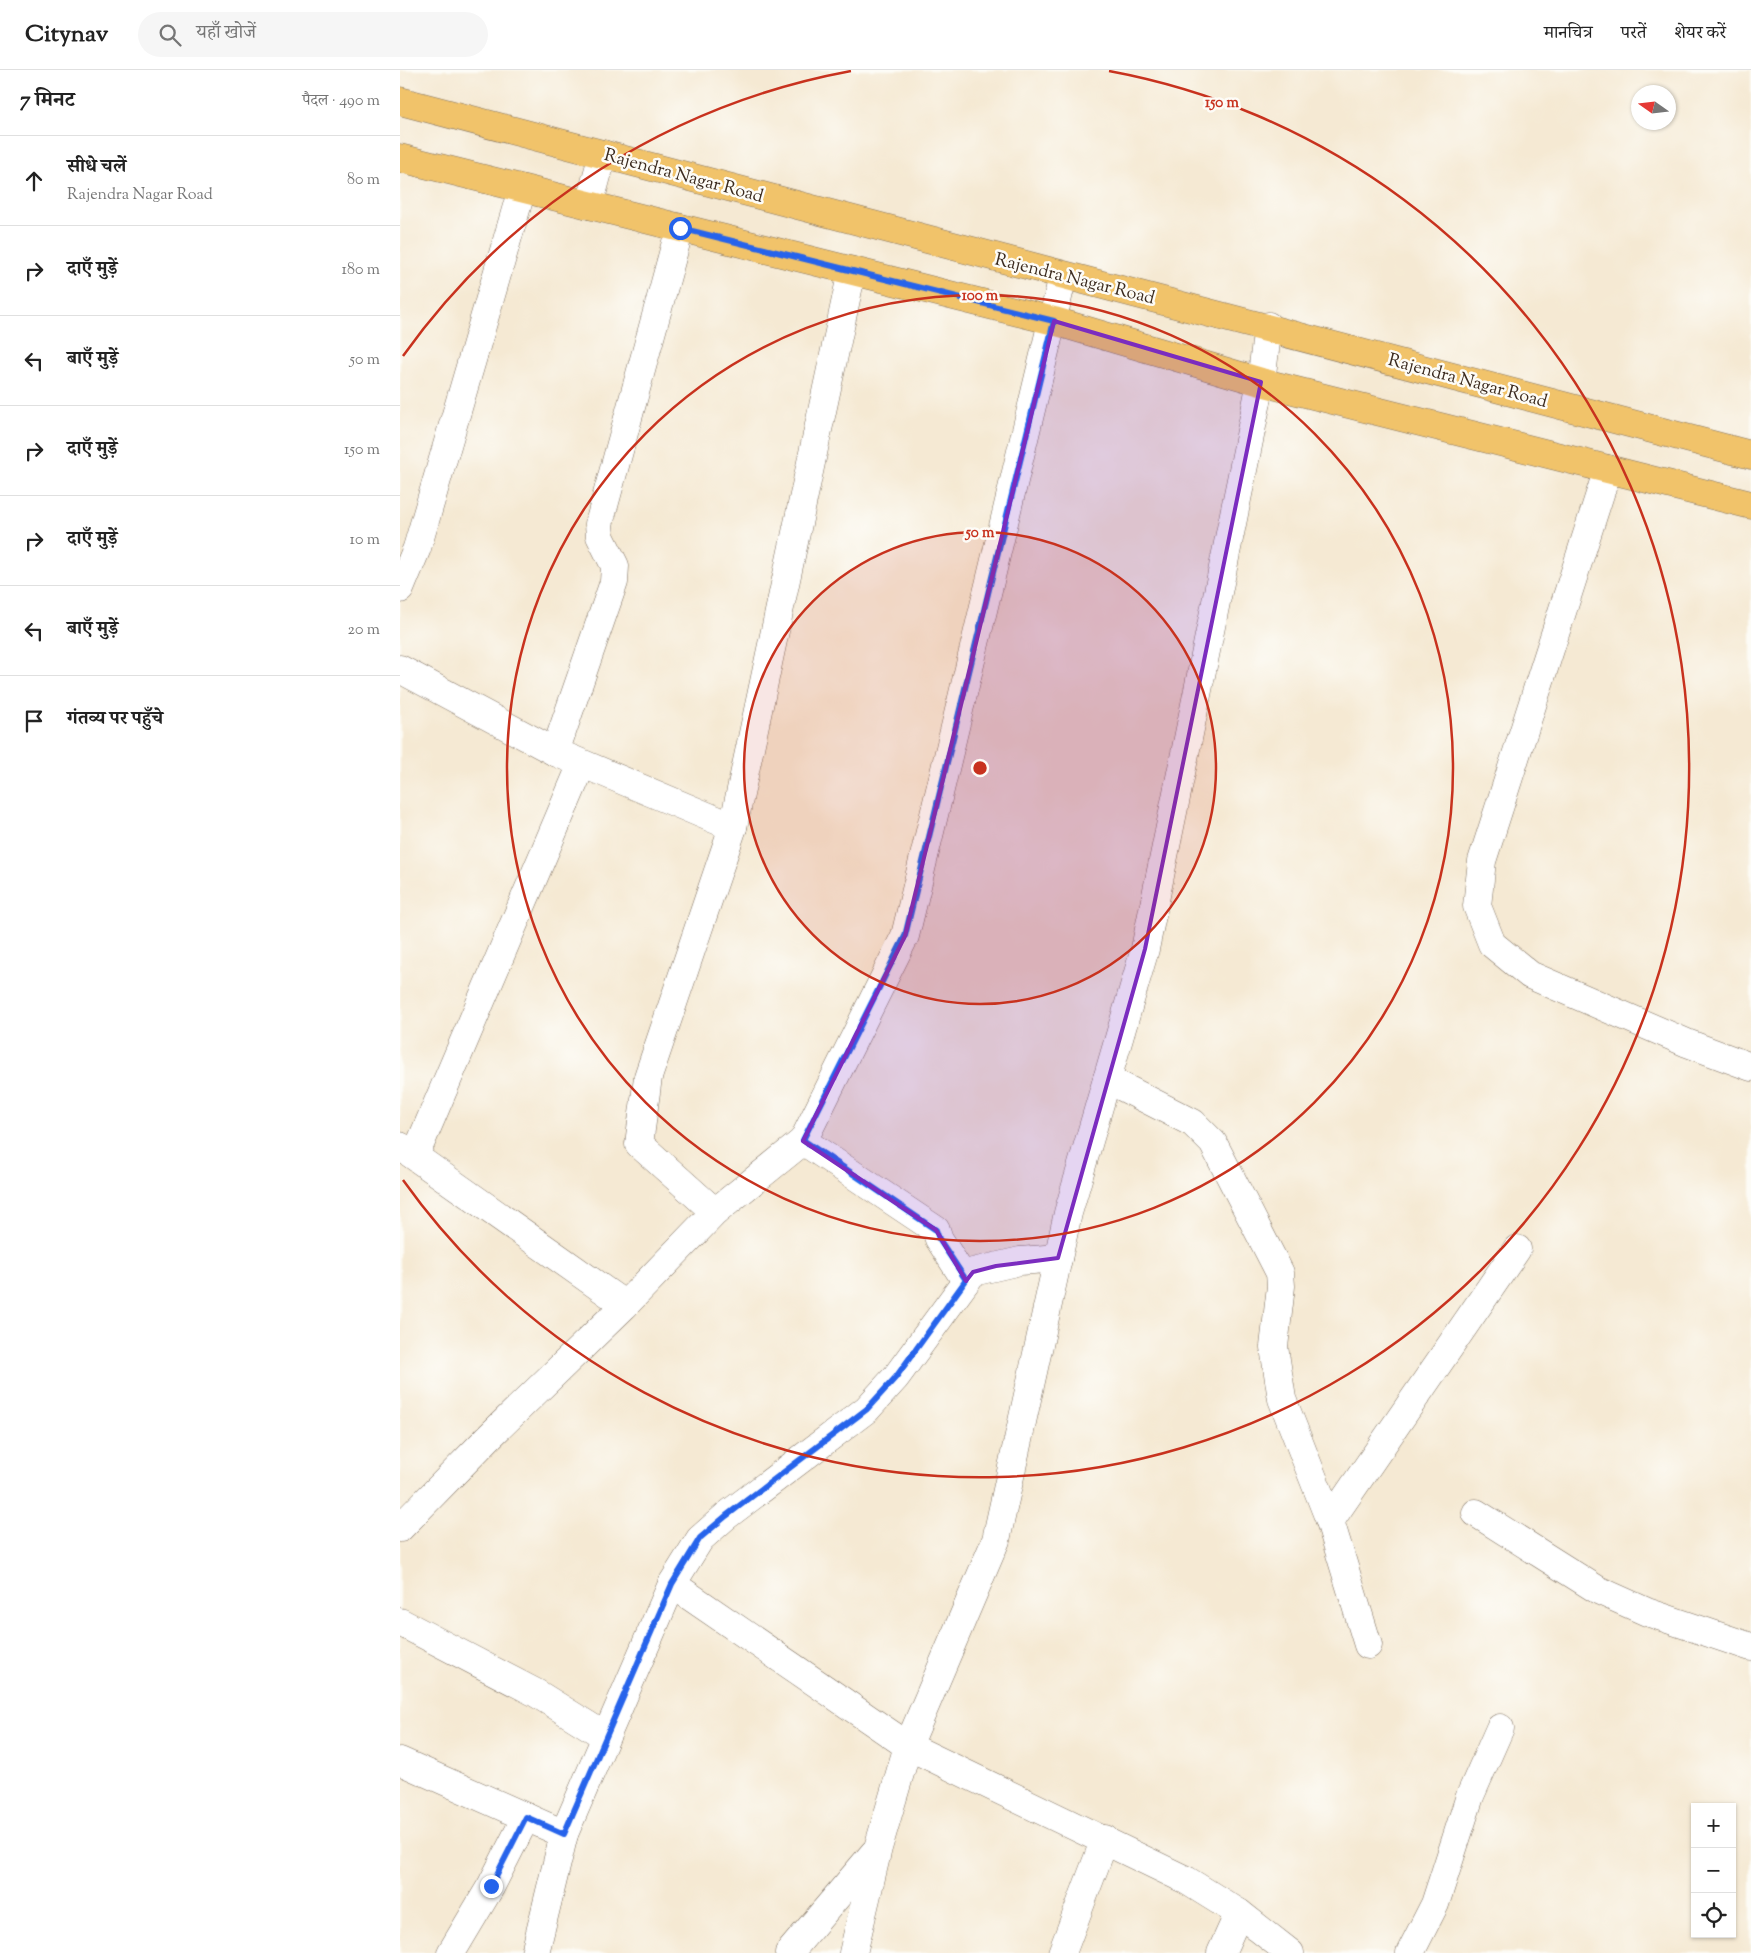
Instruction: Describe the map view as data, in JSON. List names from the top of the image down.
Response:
{
  "streets": {
    "main road": ["Rajendra Nagar Road"]
  },
  "north": "left",
  "page": {
    "header": "Citynav",
    "search": "यहाँ खोजें",
    "nav": ["मानचित्र", "परतें", "शेयर करें"],
    "heading": ["7 मिनट", "पैदल · 490 m"],
    "list": [
      ["सीधे चलें", "Rajendra Nagar Road", "80 m"],
      ["दाएँ मुड़ें", "180 m"],
      ["बाएँ मुड़ें", "50 m"],
      ["दाएँ मुड़ें", "150 m"],
      ["दाएँ मुड़ें", "10 m"],
      ["बाएँ मुड़ें", "20 m"],
      "गंतव्य पर पहुँचे"
    ],
    "map_buttons": ["+", "−"]
  },
  "rings": ["150 m", "100 m", "50 m"]
}
